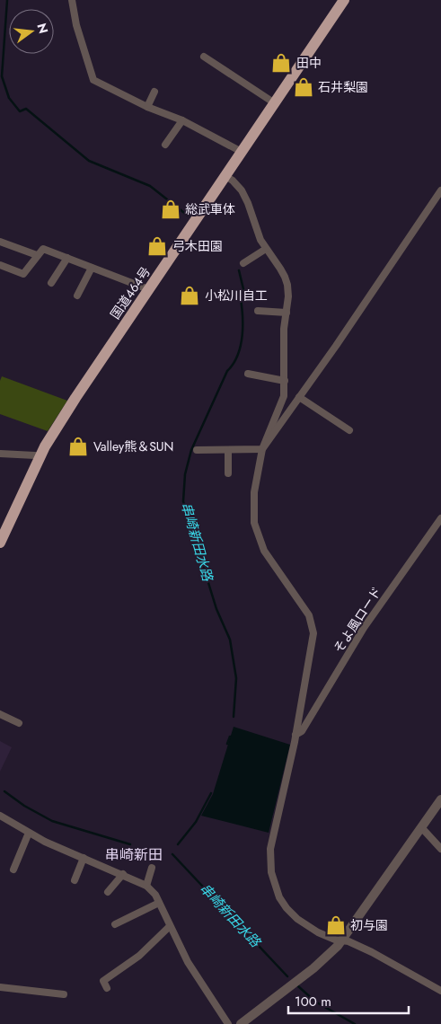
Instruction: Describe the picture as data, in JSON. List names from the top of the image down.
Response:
{
  "streets": {
    "highway": ["国道464号"],
    "street": ["そよ風ロード"]
  },
  "districts": ["串崎新田"],
  "water": ["串崎新田水路"],
  "places": {
    "shop": [
      "田中",
      "石井梨園",
      "総武車体",
      "弓木田園",
      "小松川自工",
      "Valley熊＆SUN",
      "初与園"
    ]
  },
  "scale_bar": "100 m",
  "north": "right"
}
